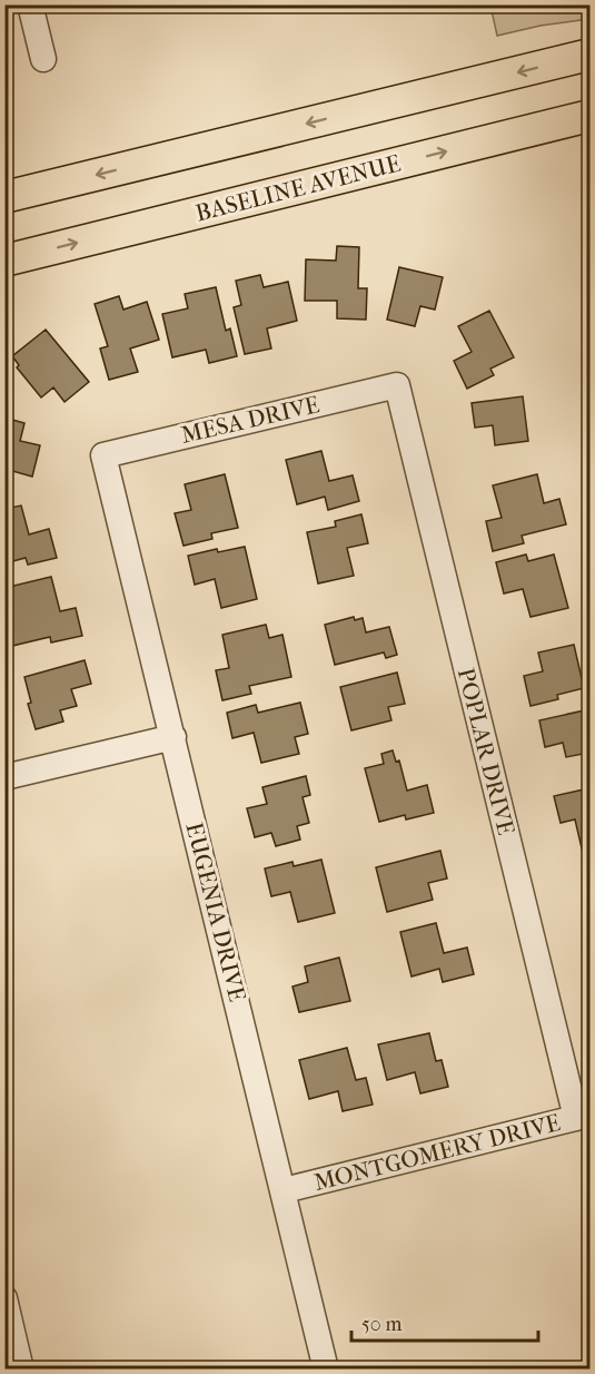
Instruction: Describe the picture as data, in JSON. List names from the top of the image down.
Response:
{
  "streets": {
    "main road": ["BASELINE AVENUE"],
    "street": [
      "MESA DRIVE",
      "POPLAR DRIVE",
      "EUGENIA DRIVE",
      "MONTGOMERY DRIVE"
    ]
  },
  "crossings": [
    ["MESA DRIVE", "POPLAR DRIVE"],
    ["MESA DRIVE", "EUGENIA DRIVE"],
    ["POPLAR DRIVE", "MONTGOMERY DRIVE"],
    ["EUGENIA DRIVE", "MONTGOMERY DRIVE"]
  ],
  "scale_bar": "50 m"
}
